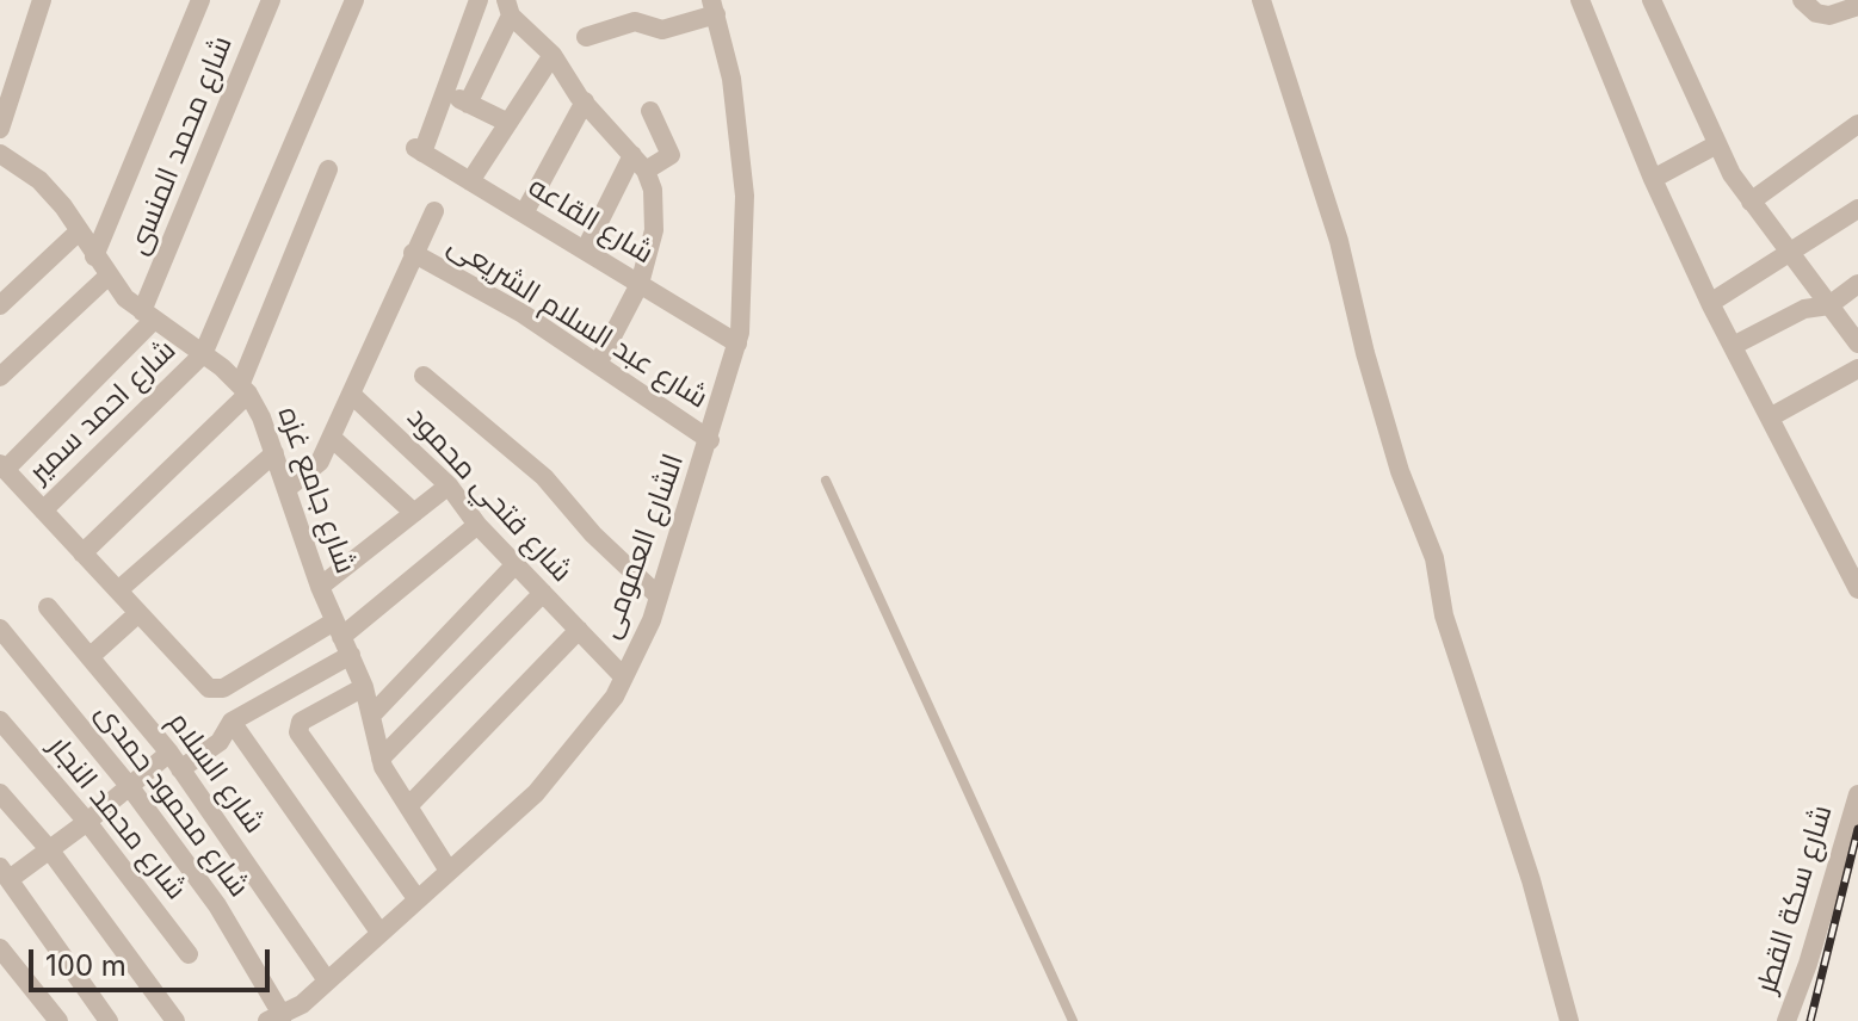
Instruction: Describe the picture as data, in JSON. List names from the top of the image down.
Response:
{
  "streets": {
    "street": [
      "شارع محمد المنسى",
      "شارع القاعه",
      "شارع عبد السلام الشريعى",
      "شارع احمد سمير",
      "شارع جامع غزه",
      "شارع فتحي محمود",
      "الشارع العمومى",
      "شارع السلام",
      "شارع محمود حمدى",
      "شارع محمد النجار",
      "شارع سكة القطر"
    ]
  },
  "crossings": [
    ["شارع محمد المنسى", "شارع جامع غزه"],
    ["شارع القاعه", "الشارع العمومى"],
    ["شارع عبد السلام الشريعى", "الشارع العمومى"],
    ["شارع احمد سمير", "شارع جامع غزه"],
    ["شارع جامع غزه", "الشارع العمومى"],
    ["شارع فتحي محمود", "الشارع العمومى"],
    ["الشارع العمومى", "شارع السلام"],
    ["الشارع العمومى", "شارع محمود حمدى"]
  ],
  "scale_bar": "100 m"
}
